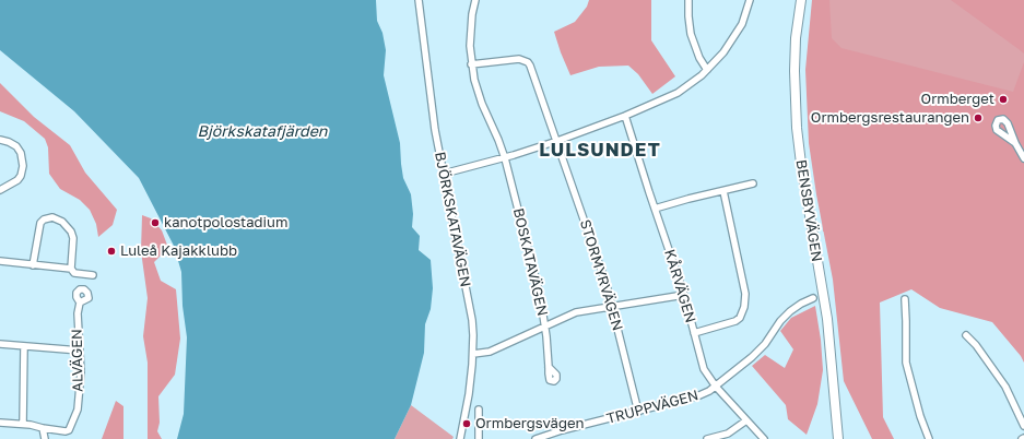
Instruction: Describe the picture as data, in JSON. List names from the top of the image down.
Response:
{
  "streets": {
    "main road": ["BENSBYVÄGEN"],
    "street": [
      "BJÖRKSKATAVÄGEN",
      "BOSKATAVÄGEN",
      "STORMYRVÄGEN",
      "KÅRVÄGEN",
      "ALVÄGEN",
      "TRUPPVÄGEN"
    ]
  },
  "crossings": [
    ["BOSKATAVÄGEN", "STORMYRVÄGEN"],
    ["STORMYRVÄGEN", "TRUPPVÄGEN"],
    ["KÅRVÄGEN", "TRUPPVÄGEN"]
  ],
  "districts": ["LULSUNDET"],
  "water": ["Björkskatafjärden"],
  "places": [
    "Ormberget",
    "Ormbergsrestaurangen",
    "kanotpolostadium",
    "Luleå Kajakklubb",
    "Ormbergsvägen"
  ]
}
